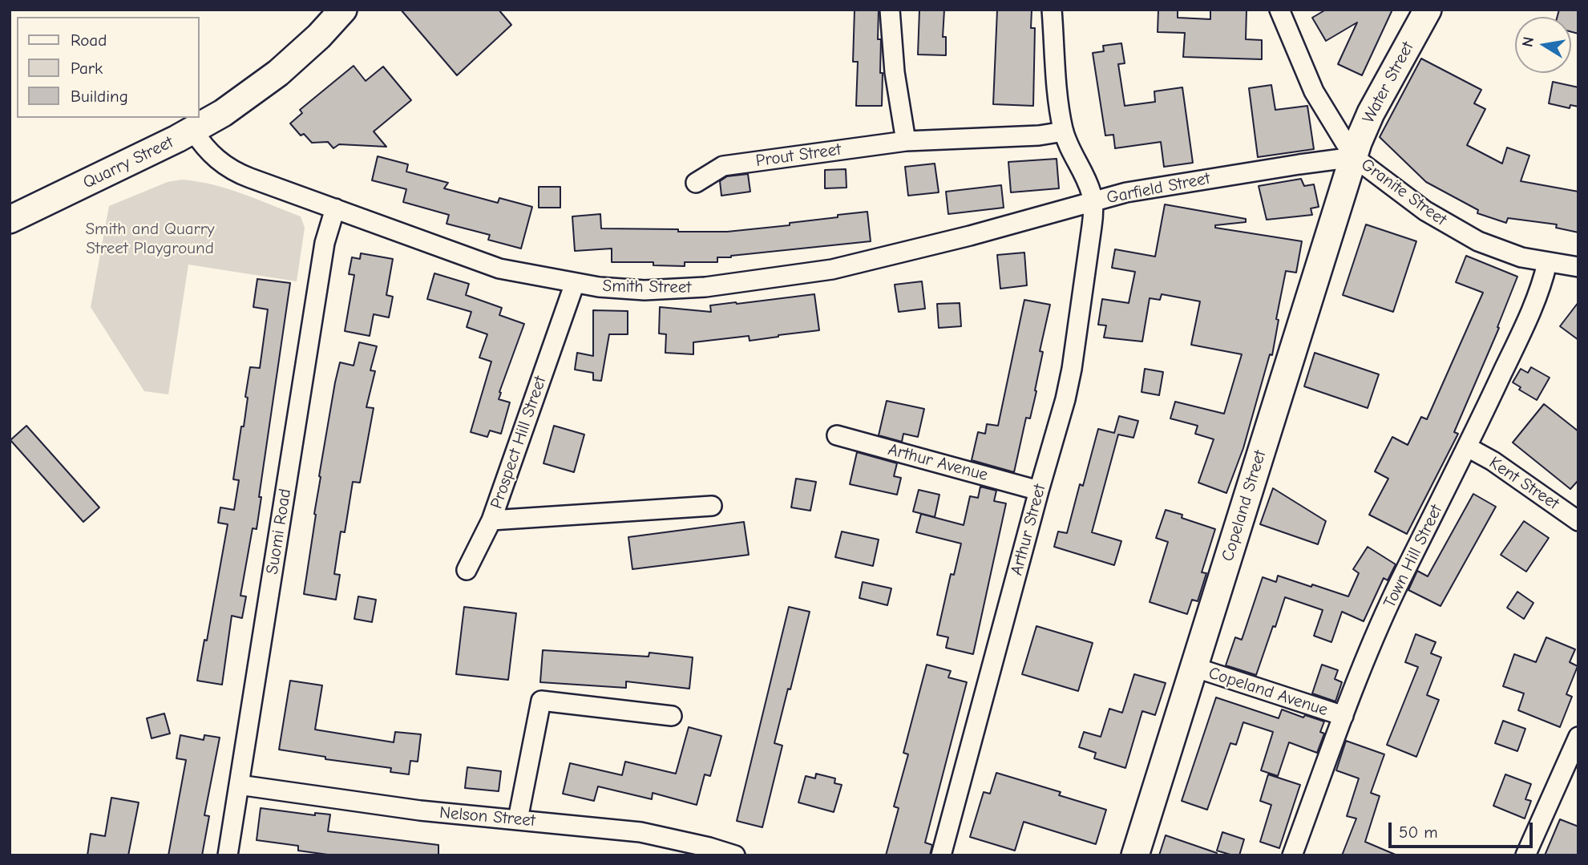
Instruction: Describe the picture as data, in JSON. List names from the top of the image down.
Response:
{
  "streets": {
    "main road": ["Water Street", "Quarry Street", "Copeland Street"],
    "street": [
      "Prout Street",
      "Garfield Street",
      "Granite Street",
      "Smith Street",
      "Prospect Hill Street",
      "Arthur Avenue",
      "Kent Street",
      "Arthur Street",
      "Suomi Road",
      "Town Hill Street",
      "Copeland Avenue",
      "Nelson Street"
    ]
  },
  "crossings": [
    ["Water Street", "Garfield Street"],
    ["Water Street", "Granite Street"],
    ["Water Street", "Copeland Street"],
    ["Prout Street", "Garfield Street"],
    ["Quarry Street", "Smith Street"],
    ["Garfield Street", "Granite Street"],
    ["Garfield Street", "Smith Street"],
    ["Garfield Street", "Copeland Street"],
    ["Garfield Street", "Arthur Street"],
    ["Granite Street", "Copeland Street"],
    ["Granite Street", "Town Hill Street"],
    ["Smith Street", "Prospect Hill Street"],
    ["Smith Street", "Arthur Street"],
    ["Smith Street", "Suomi Road"],
    ["Arthur Avenue", "Arthur Street"],
    ["Kent Street", "Town Hill Street"],
    ["Copeland Street", "Copeland Avenue"],
    ["Suomi Road", "Nelson Street"],
    ["Town Hill Street", "Copeland Avenue"]
  ],
  "parks": ["Smith and Quarry Street Playground"],
  "legend": ["Road", "Park", "Building"],
  "scale_bar": "50 m",
  "north": "left"
}
